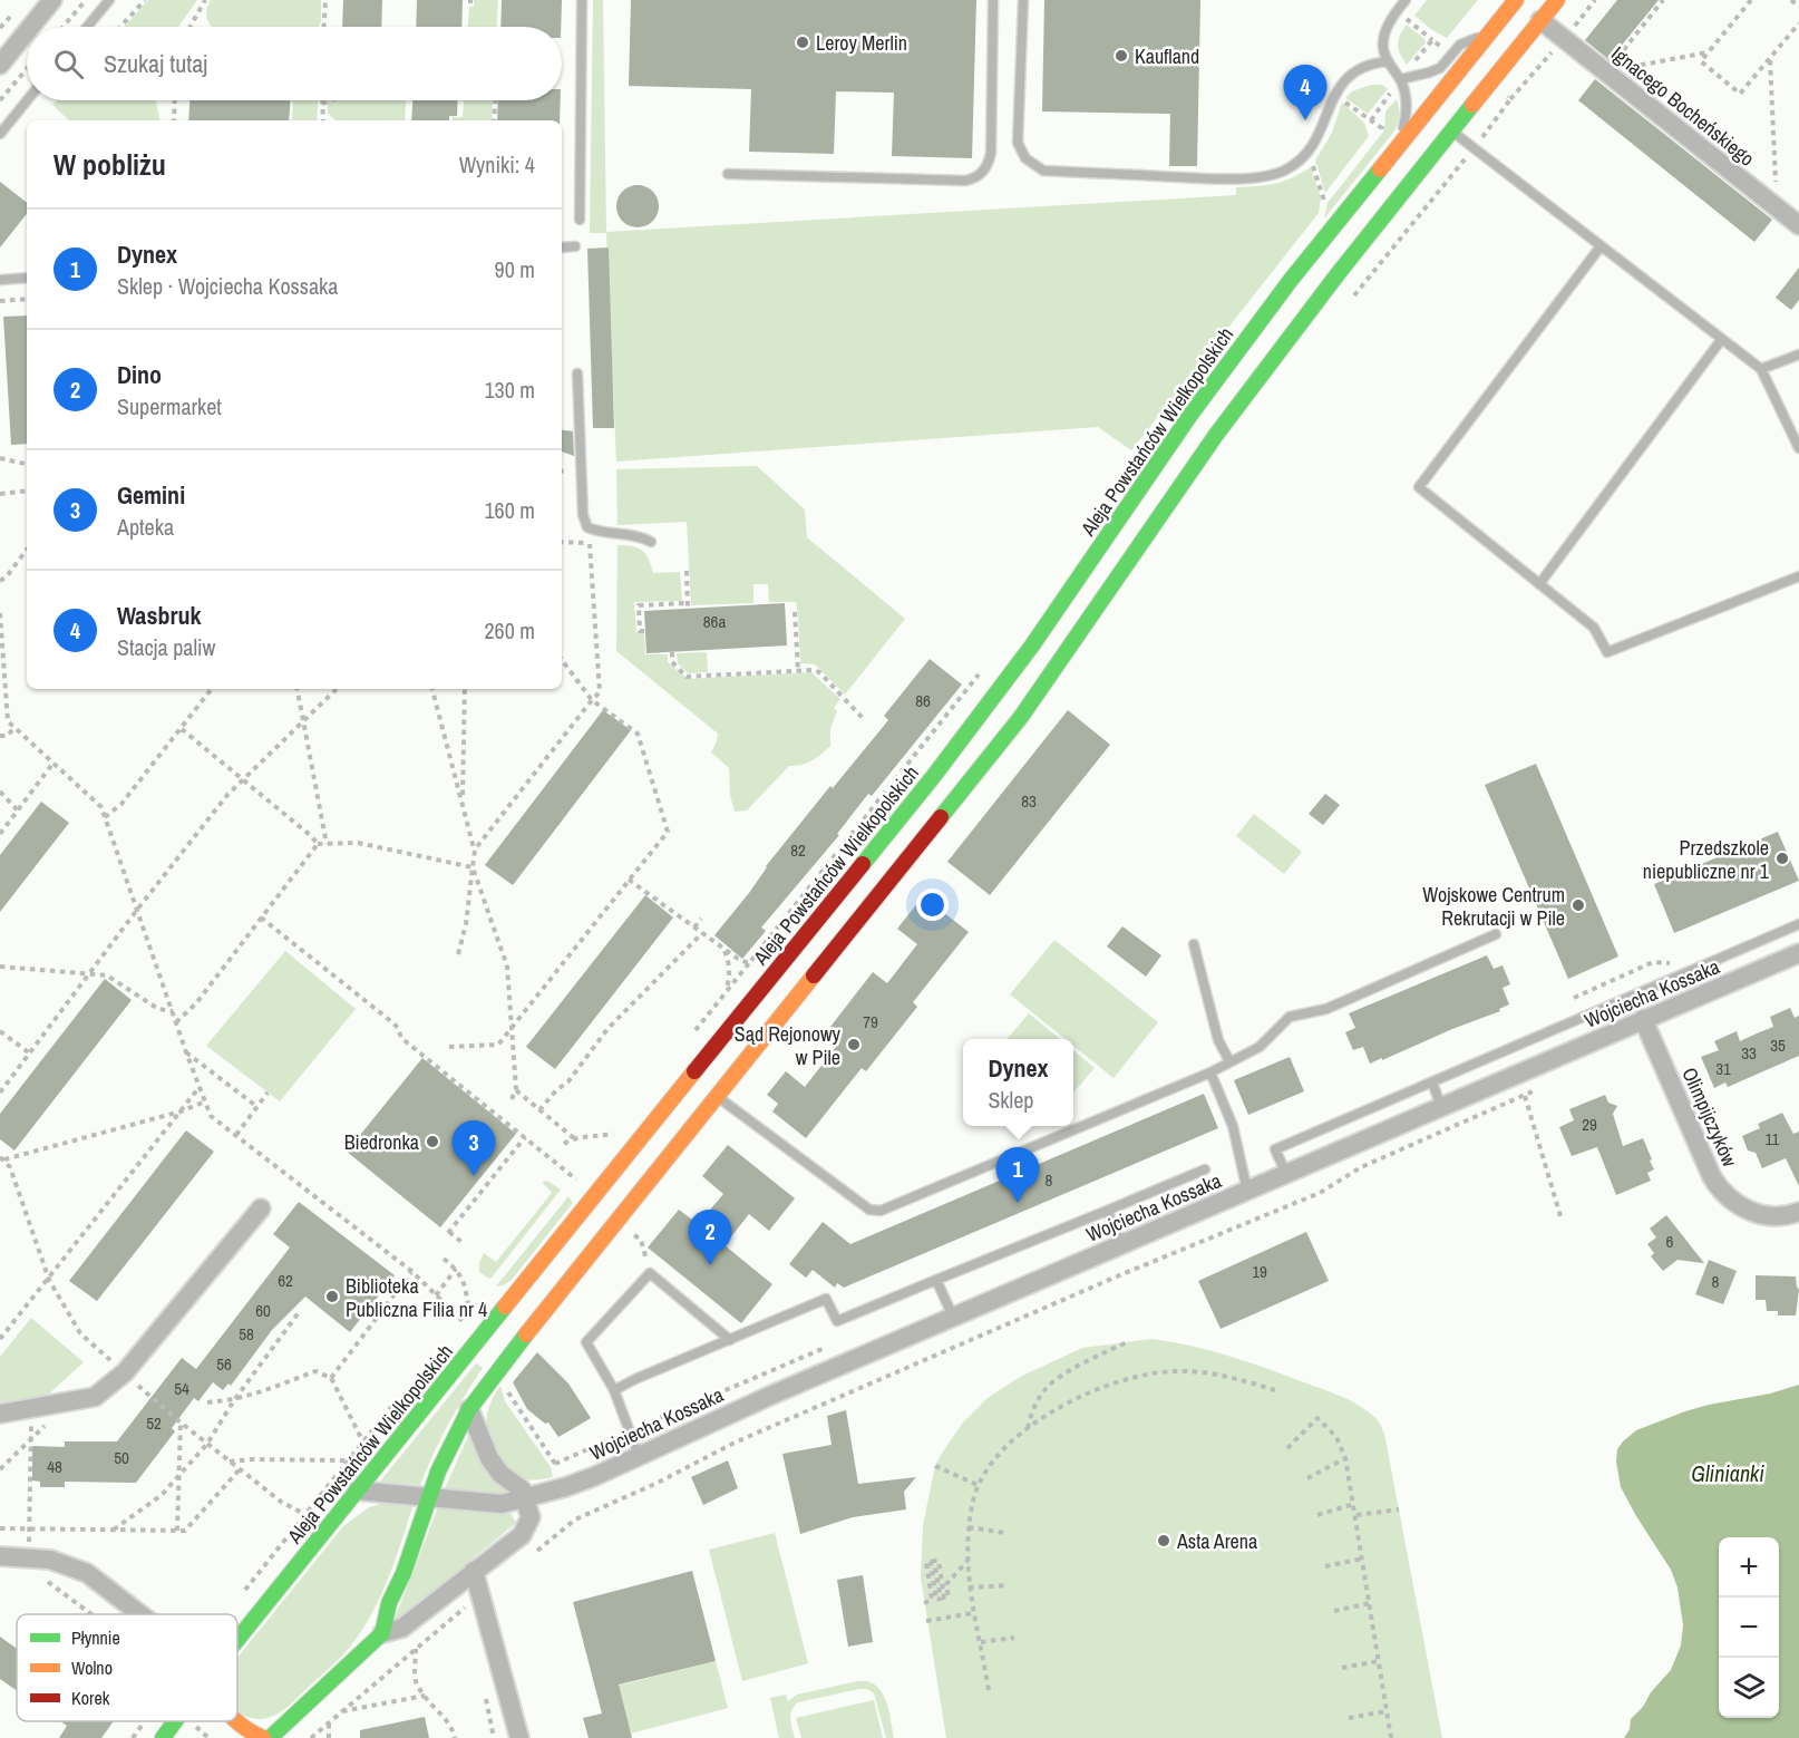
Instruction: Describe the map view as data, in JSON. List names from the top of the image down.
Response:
{
  "streets": {
    "main road": ["Aleja Powstańców Wielkopolskich"],
    "street": ["Ignacego Bocheńskiego", "Wojciecha Kossaka", "Olimpijczyków"]
  },
  "crossings": [
    ["Aleja Powstańców Wielkopolskich", "Wojciecha Kossaka"],
    ["Wojciecha Kossaka", "Olimpijczyków"]
  ],
  "water": ["Glinianki"],
  "places": [
    "Leroy Merlin",
    "Kaufland",
    "Przedszkole niepubliczne nr 1",
    "Wojskowe Centrum Rekrutacji w Pile",
    "Sąd Rejonowy w Pile",
    "Biedronka",
    "Biblioteka Publiczna Filia nr 4",
    "Asta Arena"
  ],
  "house_numbers": [
    "86a",
    "86",
    "83",
    "82",
    "79",
    "35",
    "33",
    "31",
    "29",
    "11",
    "8",
    "6",
    "19",
    "62",
    "8",
    "60",
    "58",
    "56",
    "54",
    "52",
    "50",
    "48"
  ],
  "legend": ["Płynnie", "Wolno", "Korek"],
  "page": {
    "search": "Szukaj tutaj",
    "pins": [
      "4",
      "3",
      "1",
      "2"
    ],
    "heading": ["W pobliżu", "Wyniki: 4"],
    "list": [
      {
        "mark": "1",
        "name": "Dynex",
        "note": "Sklep · Wojciecha Kossaka",
        "value": "90 m"
      },
      {
        "mark": "2",
        "name": "Dino",
        "note": "Supermarket",
        "value": "130 m"
      },
      {
        "mark": "3",
        "name": "Gemini",
        "note": "Apteka",
        "value": "160 m"
      },
      {
        "mark": "4",
        "name": "Wasbruk",
        "note": "Stacja paliw",
        "value": "260 m"
      }
    ],
    "popup": ["Dynex", "Sklep"],
    "map_buttons": ["+", "−"]
  }
}
